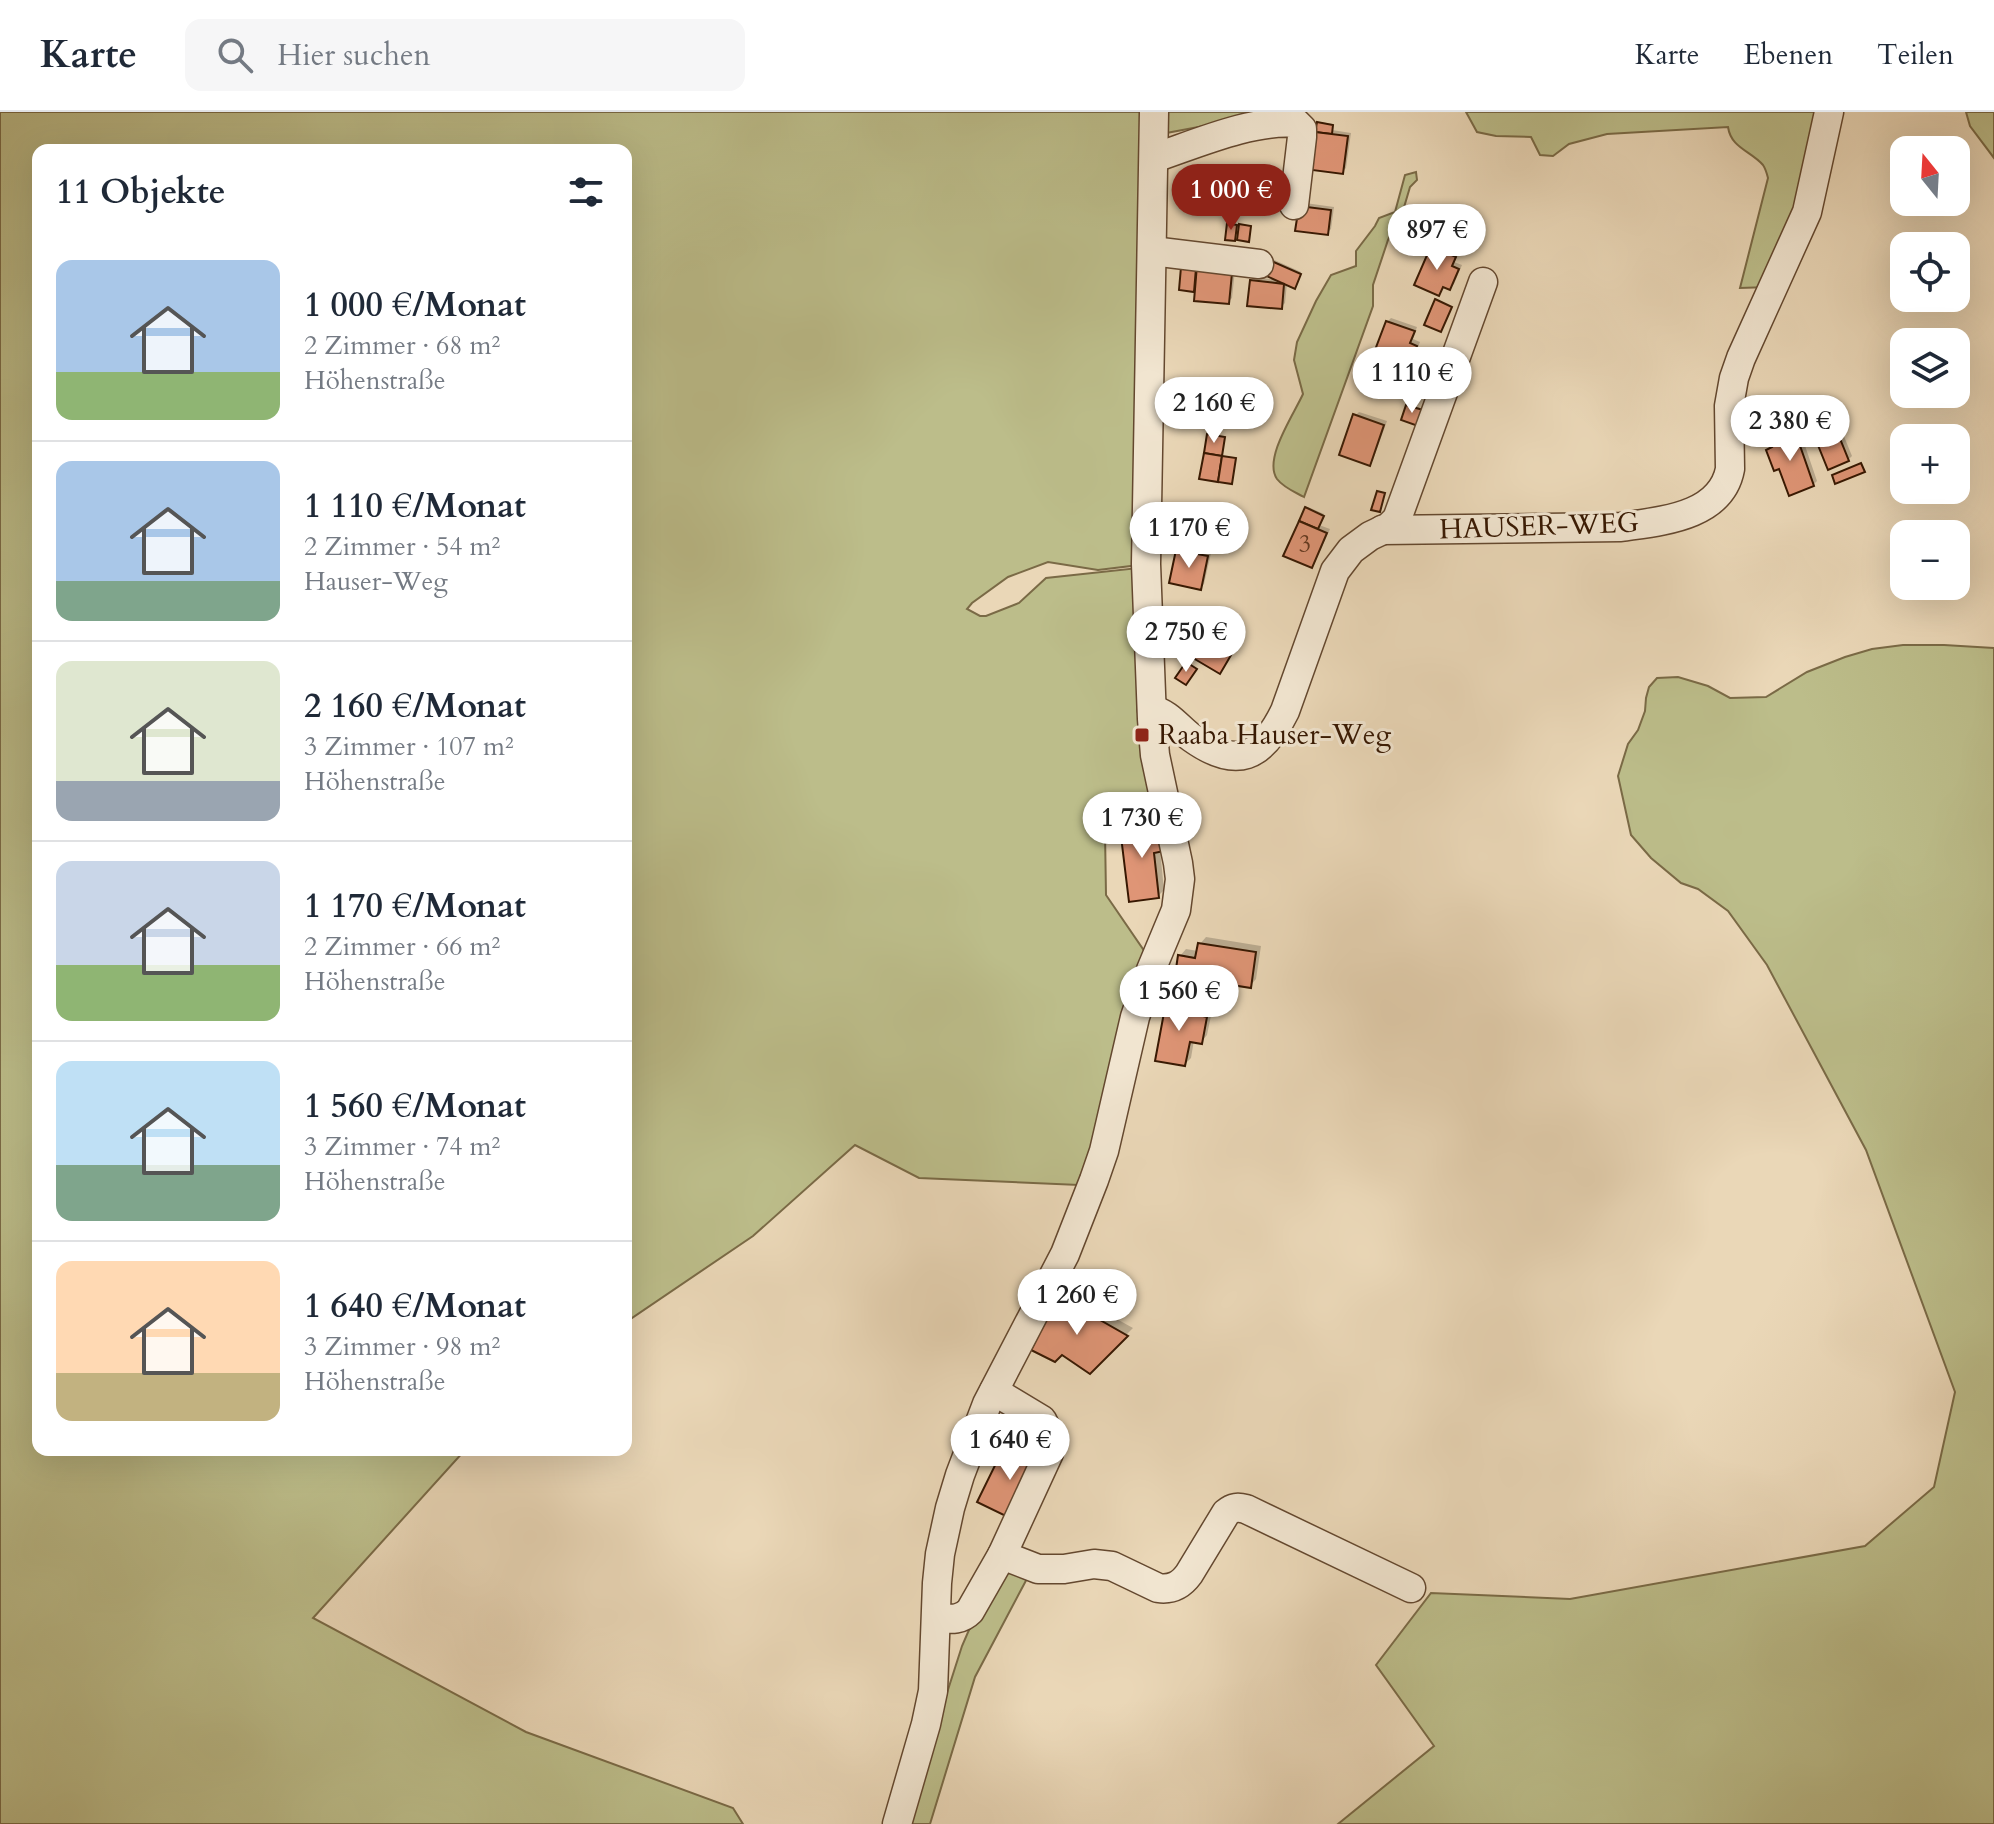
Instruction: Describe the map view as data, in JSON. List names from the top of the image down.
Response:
{
  "streets": {
    "street": ["HAUSER-WEG"]
  },
  "places": {
    "transit": ["Raaba Hauser-Weg"]
  },
  "house_numbers": ["3"],
  "north": "top",
  "page": {
    "header": "Karte",
    "search": "Hier suchen",
    "nav": ["Karte", "Ebenen", "Teilen"],
    "map_buttons": ["+", "−"],
    "heading": "11 Objekte",
    "price": [
      "1 000 €",
      "897 €",
      "1 110 €",
      "2 160 €",
      "2 380 €",
      "1 170 €",
      "2 750 €",
      "1 730 €",
      "1 560 €",
      "1 260 €",
      "1 640 €"
    ],
    "list": [
      {
        "name": "1 000 €/Monat",
        "note": "2 Zimmer · 68 m² · Höhenstraße"
      },
      {
        "name": "1 110 €/Monat",
        "note": "2 Zimmer · 54 m² · Hauser-Weg"
      },
      {
        "name": "2 160 €/Monat",
        "note": "3 Zimmer · 107 m² · Höhenstraße"
      },
      {
        "name": "1 170 €/Monat",
        "note": "2 Zimmer · 66 m² · Höhenstraße"
      },
      {
        "name": "1 560 €/Monat",
        "note": "3 Zimmer · 74 m² · Höhenstraße"
      },
      {
        "name": "1 640 €/Monat",
        "note": "3 Zimmer · 98 m² · Höhenstraße"
      }
    ]
  }
}
